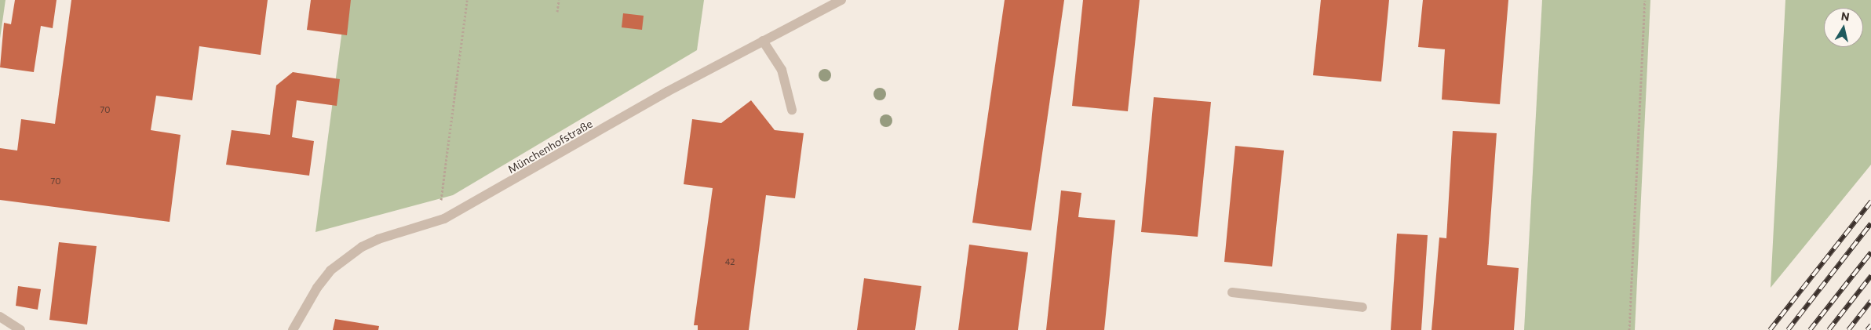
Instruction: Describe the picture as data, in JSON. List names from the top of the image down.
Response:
{
  "streets": {
    "street": ["Münchenhofstraße"]
  },
  "house_numbers": ["70", "70", "42"],
  "north": "top"
}
